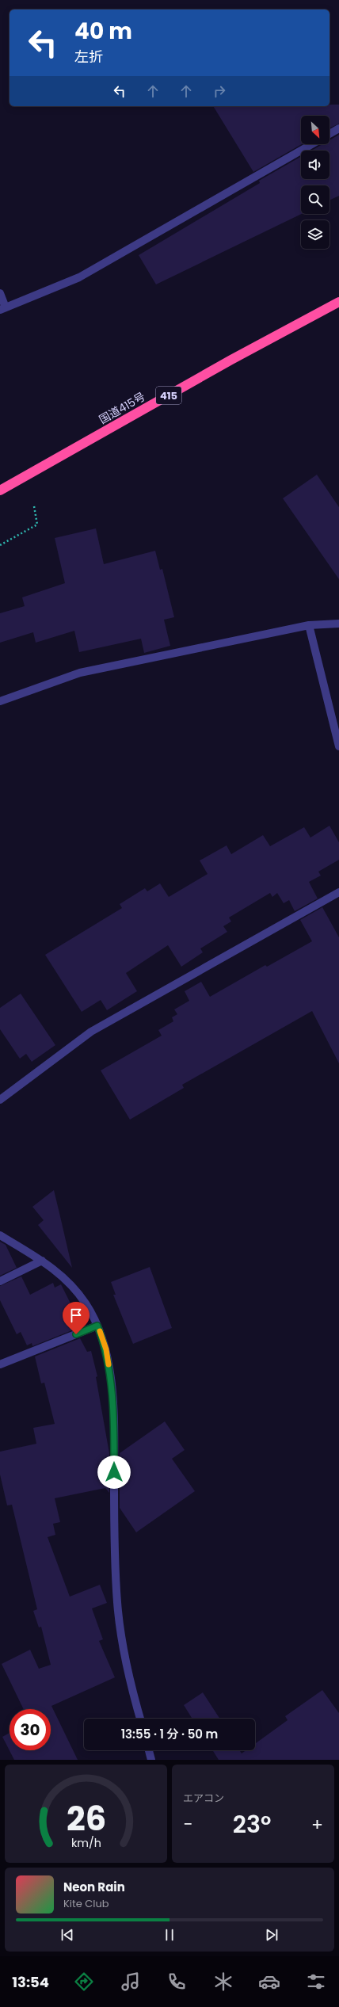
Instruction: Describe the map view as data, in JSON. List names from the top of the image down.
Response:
{
  "streets": {
    "highway": ["415", "国道415号"]
  },
  "north": "bottom right",
  "page": {
    "turn": ["40 m", "左折"],
    "limit": "30",
    "trip": "13:55 · 1 分 · 50 m",
    "tile": "エアコン",
    "heat": ["−", "23°", "+"],
    "song": ["Neon Rain", "Kite Club"],
    "tabs": "13:54",
    "gauge": ["26", "km/h"]
  }
}
